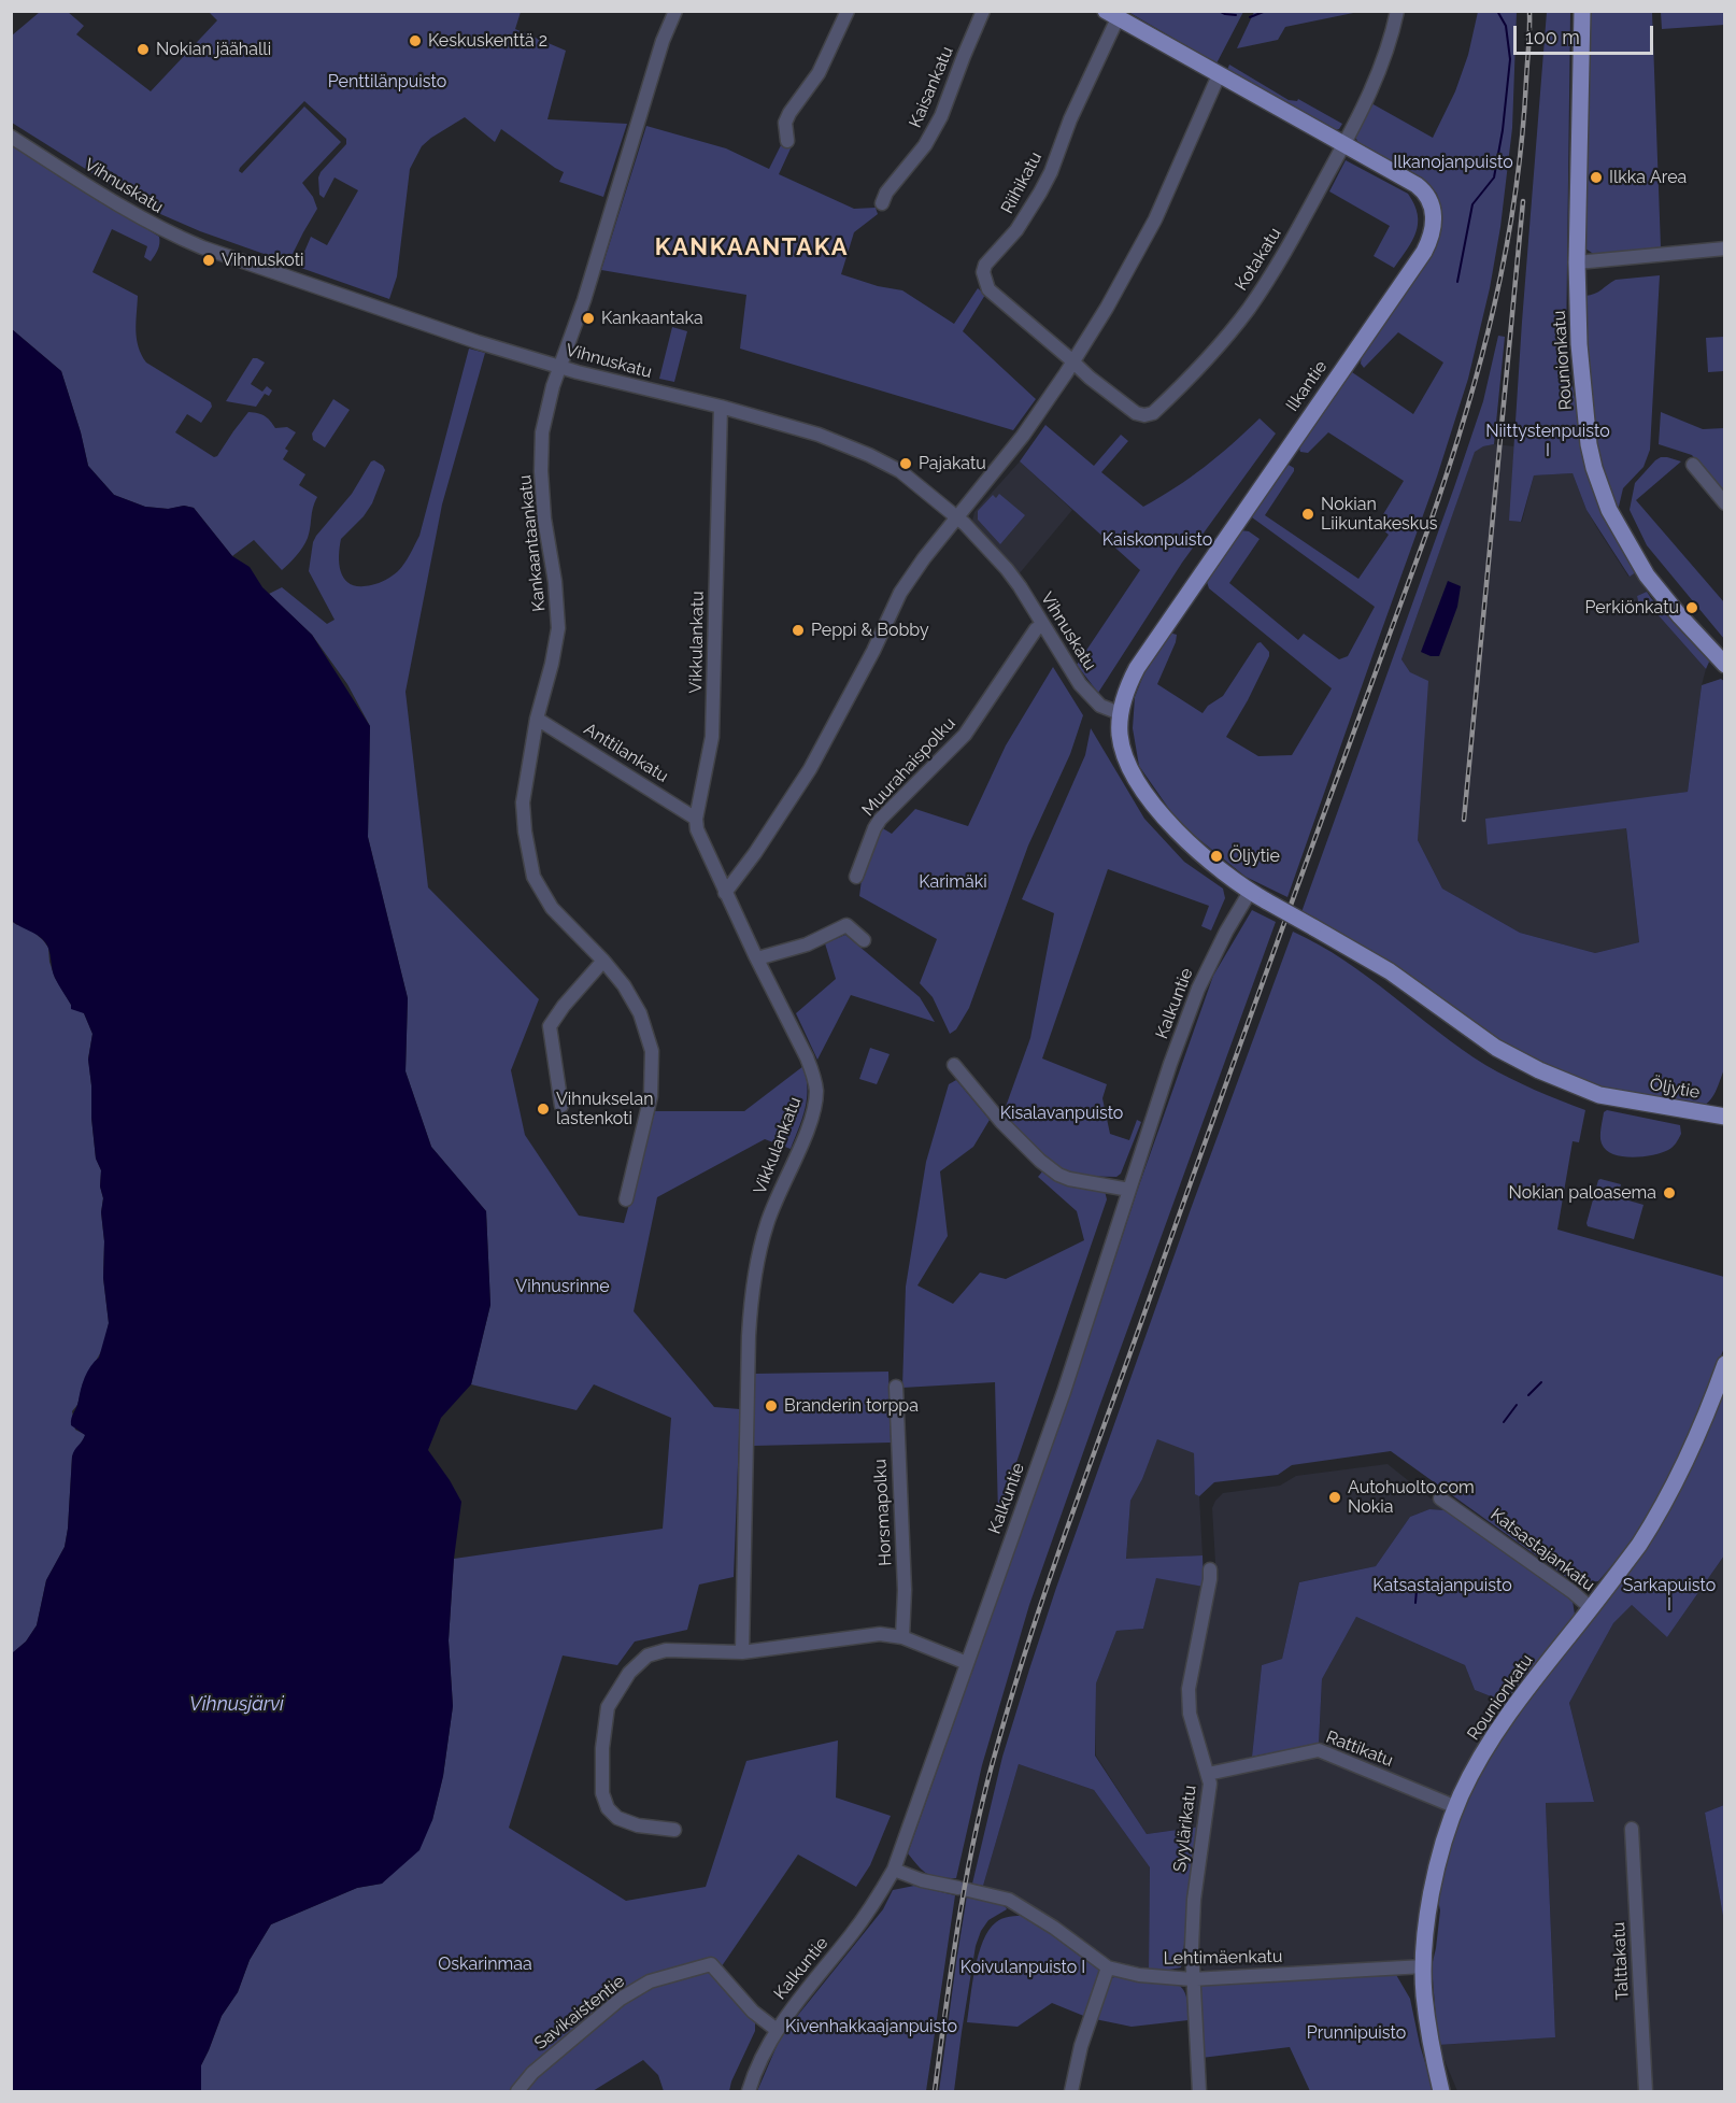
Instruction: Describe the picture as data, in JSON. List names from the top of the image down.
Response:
{
  "streets": {
    "main road": ["Rounionkatu", "Ilkantie", "Öljytie"],
    "street": [
      "Kaisankatu",
      "Riihikatu",
      "Vihnuskatu",
      "Kotakatu",
      "Kankaantaankatu",
      "Vikkulankatu",
      "Anttilankatu",
      "Muurahaispolku",
      "Kalkuntie",
      "Horsmapolku",
      "Katsastajankatu",
      "Rattikatu",
      "Syylärikatu",
      "Lehtimäenkatu",
      "Talttakatu",
      "Savikaistentie"
    ]
  },
  "crossings": [
    ["Riihikatu", "Kotakatu"],
    ["Riihikatu", "Ilkantie"],
    ["Vihnuskatu", "Ilkantie"],
    ["Vihnuskatu", "Kankaantaankatu"],
    ["Vihnuskatu", "Vikkulankatu"],
    ["Vihnuskatu", "Muurahaispolku"],
    ["Kotakatu", "Ilkantie"],
    ["Rounionkatu", "Katsastajankatu"],
    ["Rounionkatu", "Rattikatu"],
    ["Rounionkatu", "Lehtimäenkatu"],
    ["Ilkantie", "Kalkuntie"],
    ["Ilkantie", "Öljytie"],
    ["Kankaantaankatu", "Anttilankatu"],
    ["Vikkulankatu", "Anttilankatu"],
    ["Kalkuntie", "Öljytie"],
    ["Kalkuntie", "Lehtimäenkatu"],
    ["Kalkuntie", "Savikaistentie"],
    ["Rattikatu", "Syylärikatu"],
    ["Syylärikatu", "Lehtimäenkatu"]
  ],
  "districts": ["KANKAANTAKA"],
  "water": ["Vihnusjärvi"],
  "parks": [
    "Penttilänpuisto",
    "Ilkanojanpuisto",
    "Niittystenpuisto I",
    "Kaiskonpuisto",
    "Karimäki",
    "Kisalavanpuisto",
    "Vihnusrinne",
    "Katsastajanpuisto",
    "Sarkapuisto I",
    "Oskarinmaa",
    "Koivulanpuisto I",
    "Kivenhakkaajanpuisto",
    "Prunnipuisto"
  ],
  "places": [
    "Keskuskenttä 2",
    "Nokian jäähalli",
    "Ilkka Area",
    "Vihnuskoti",
    "Kankaantaka",
    "Pajakatu",
    "Nokian Liikuntakeskus",
    "Perkiönkatu",
    "Peppi & Bobby",
    "Öljytie",
    "Vihnukselan lastenkoti",
    "Nokian paloasema",
    "Branderin torppa",
    "Autohuolto.com Nokia"
  ],
  "scale_bar": "100 m"
}
